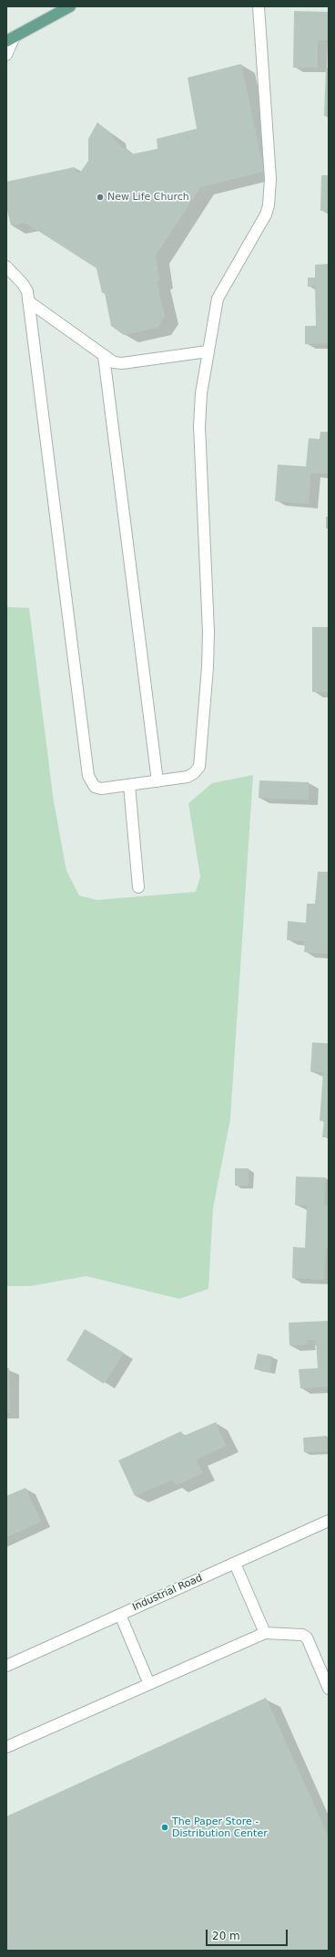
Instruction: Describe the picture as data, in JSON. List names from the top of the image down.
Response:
{
  "streets": {
    "street": ["Industrial Road"]
  },
  "places": ["New Life Church", "The Paper Store - Distribution Center"],
  "scale_bar": "20 m"
}
